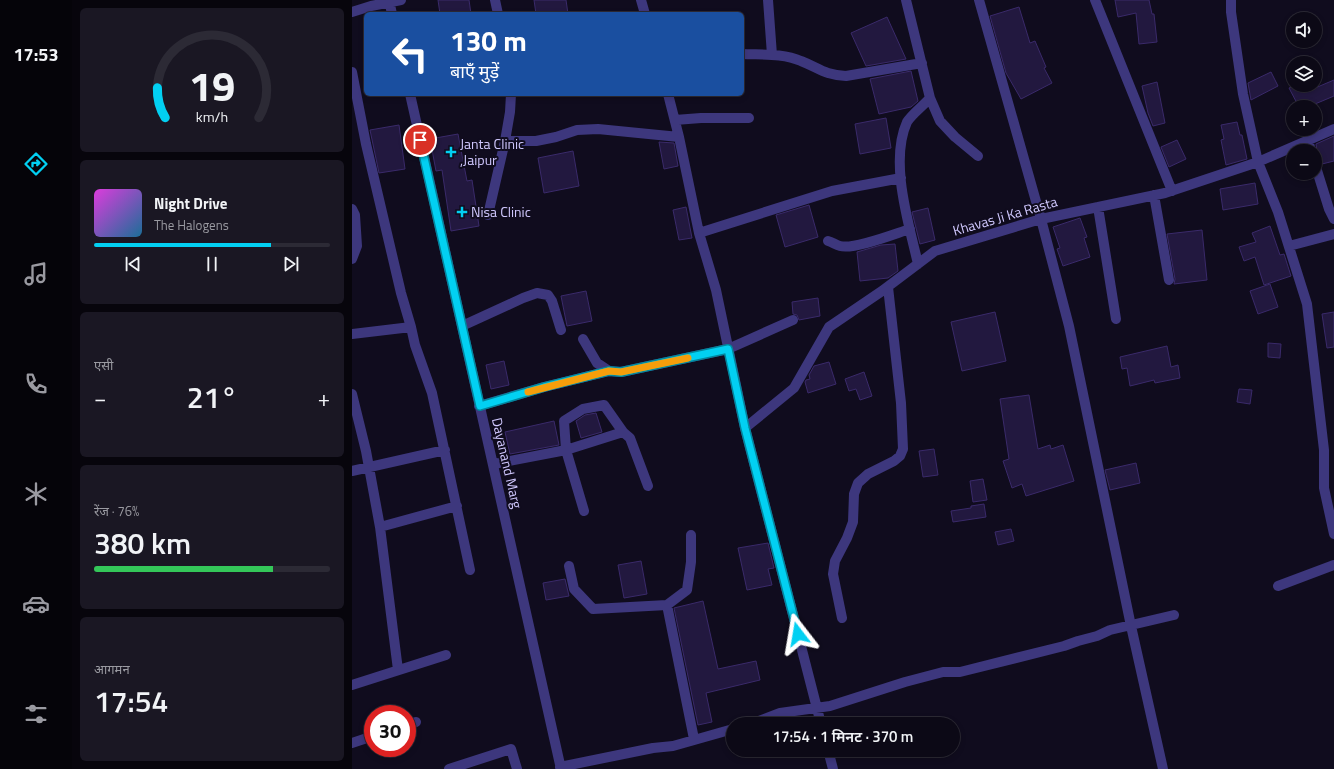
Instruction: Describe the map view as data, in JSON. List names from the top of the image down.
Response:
{
  "streets": {
    "street": ["Khavas Ji Ka Rasta", "Dayanand Marg"]
  },
  "places": {
    "health": ["Janta Clinic ,Jaipur", "Nisa Clinic"]
  },
  "page": {
    "tabs": "17:53",
    "map_buttons": ["+", "−"],
    "turn": ["130 m", "बाएँ मुड़ें"],
    "song": ["Night Drive", "The Halogens"],
    "tile": [
      "एसी",
      ["रेंज · 76%", "380 km"],
      ["आगमन", "17:54"]
    ],
    "heat": ["−", "21°", "+"],
    "limit": "30",
    "trip": "17:54 · 1 मिनट · 370 m",
    "gauge": ["19", "km/h"]
  }
}
